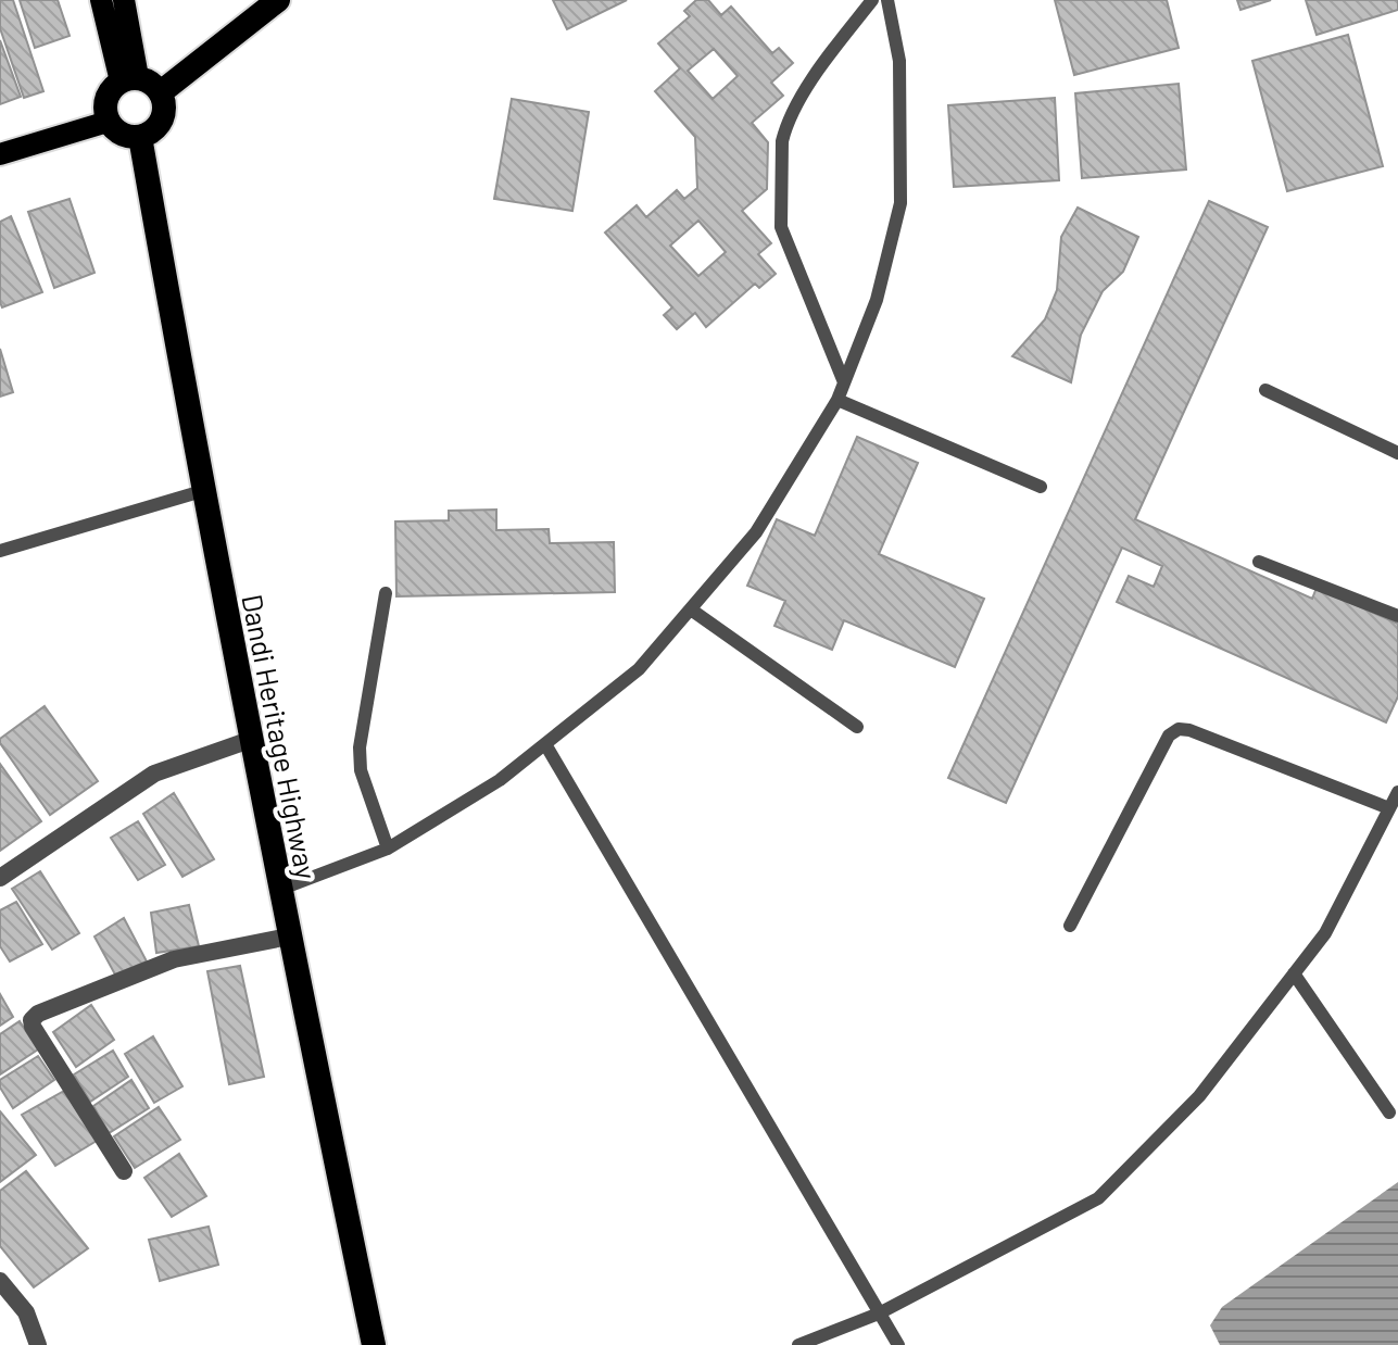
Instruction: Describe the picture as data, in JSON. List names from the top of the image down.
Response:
{
  "streets": {
    "highway": ["Dandi Heritage Highway"]
  }
}
